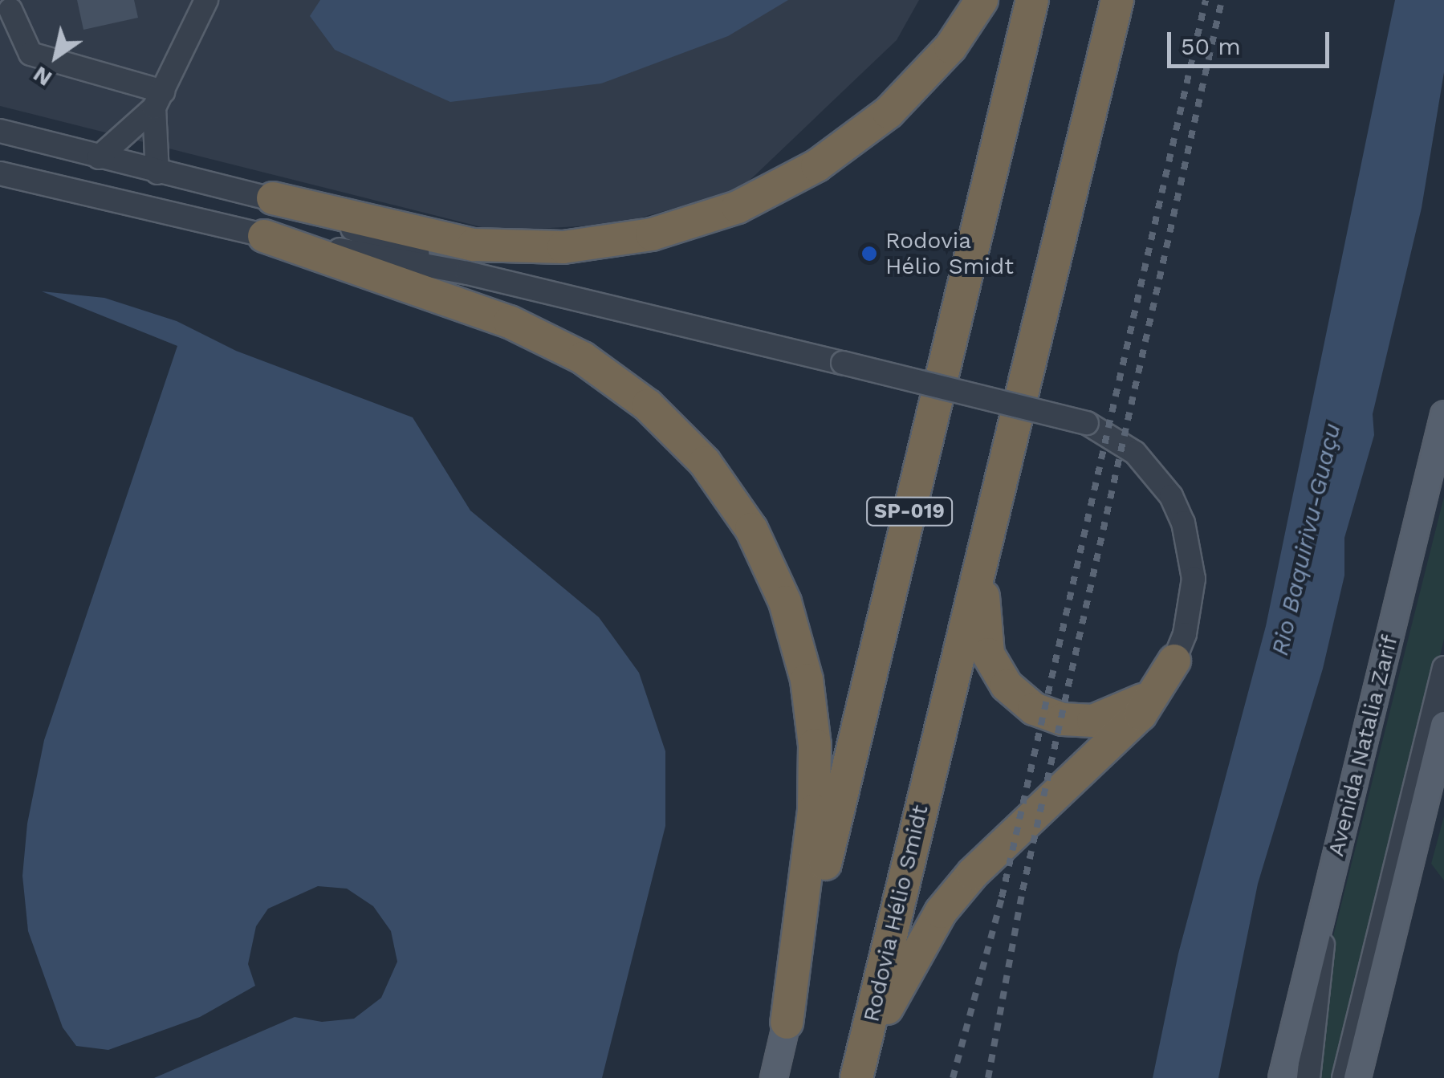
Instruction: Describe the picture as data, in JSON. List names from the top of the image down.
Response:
{
  "streets": {
    "highway": ["SP-019", "Rodovia Hélio Smidt"],
    "main road": ["Avenida Natalia Zarif"]
  },
  "water": ["Rio Baquirivu-Guaçu"],
  "places": ["Rodovia Hélio Smidt"],
  "scale_bar": "50 m",
  "north": "bottom left"
}
